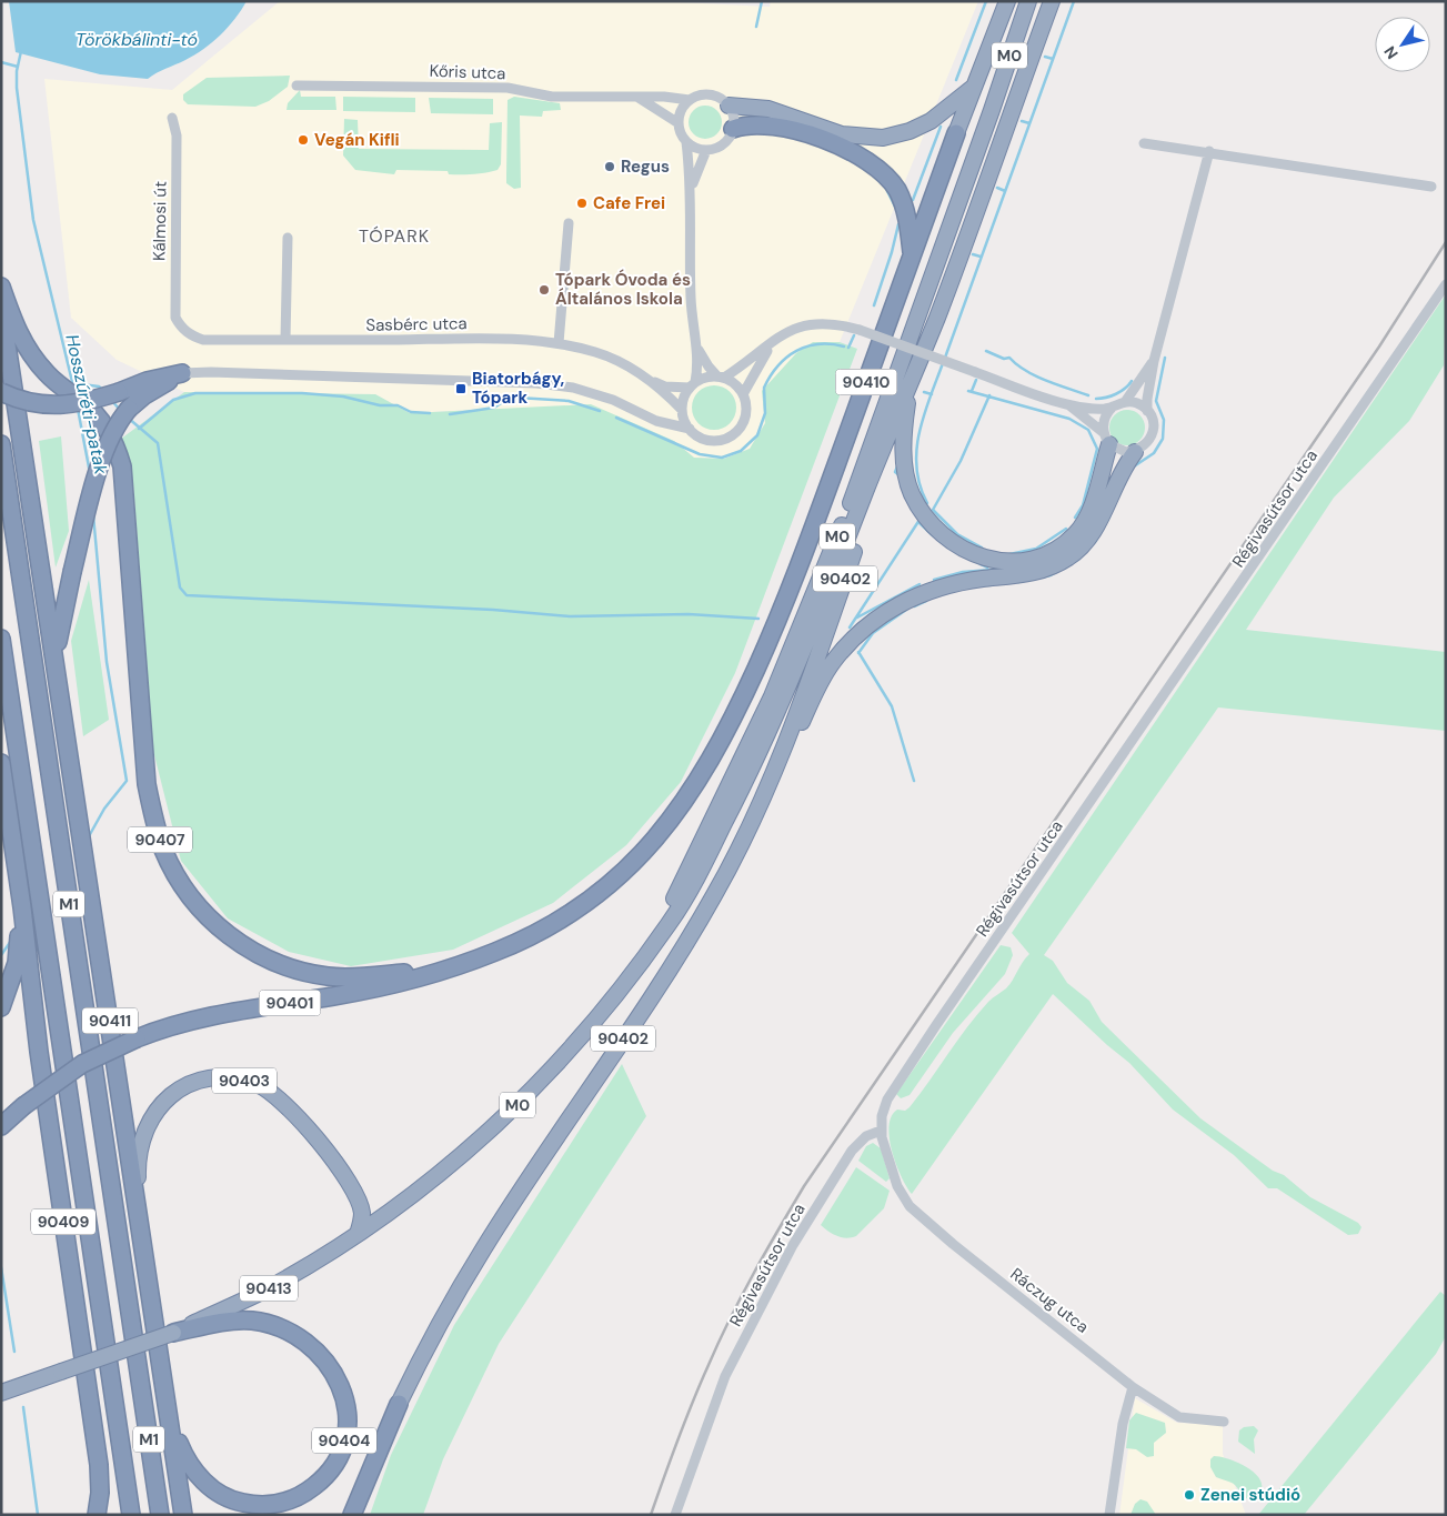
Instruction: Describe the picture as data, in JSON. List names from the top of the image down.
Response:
{
  "streets": {
    "highway": [
      "M0",
      "90410",
      "90402",
      "90407",
      "M1",
      "90401",
      "90411",
      "90403",
      "90409",
      "90413",
      "90404"
    ],
    "street": [
      "Kőris utca",
      "Kálmosi út",
      "Sasbérc utca",
      "Régivasútsor utca",
      "Ráczug utca"
    ]
  },
  "crossings": [
    ["M0", "90402"],
    ["M0", "90403"],
    ["M0", "90413"],
    ["Kálmosi út", "Sasbérc utca"],
    ["90410", "90401"],
    ["Régivasútsor utca", "Ráczug utca"],
    ["90407", "90401"],
    ["90411", "90403"],
    ["90411", "90404"],
    ["90403", "90413"],
    ["90413", "90404"]
  ],
  "districts": ["TÓPARK"],
  "water": ["Törökbálinti-tó", "Hosszúréti-patak"],
  "places": {
    "other": [
      "Vegán Kifli",
      "Regus",
      "Cafe Frei",
      "Tópark Óvoda és Általános Iskola",
      "Zenei stúdió"
    ],
    "transit": ["Biatorbágy, Tópark"]
  },
  "north": "bottom left"
}
